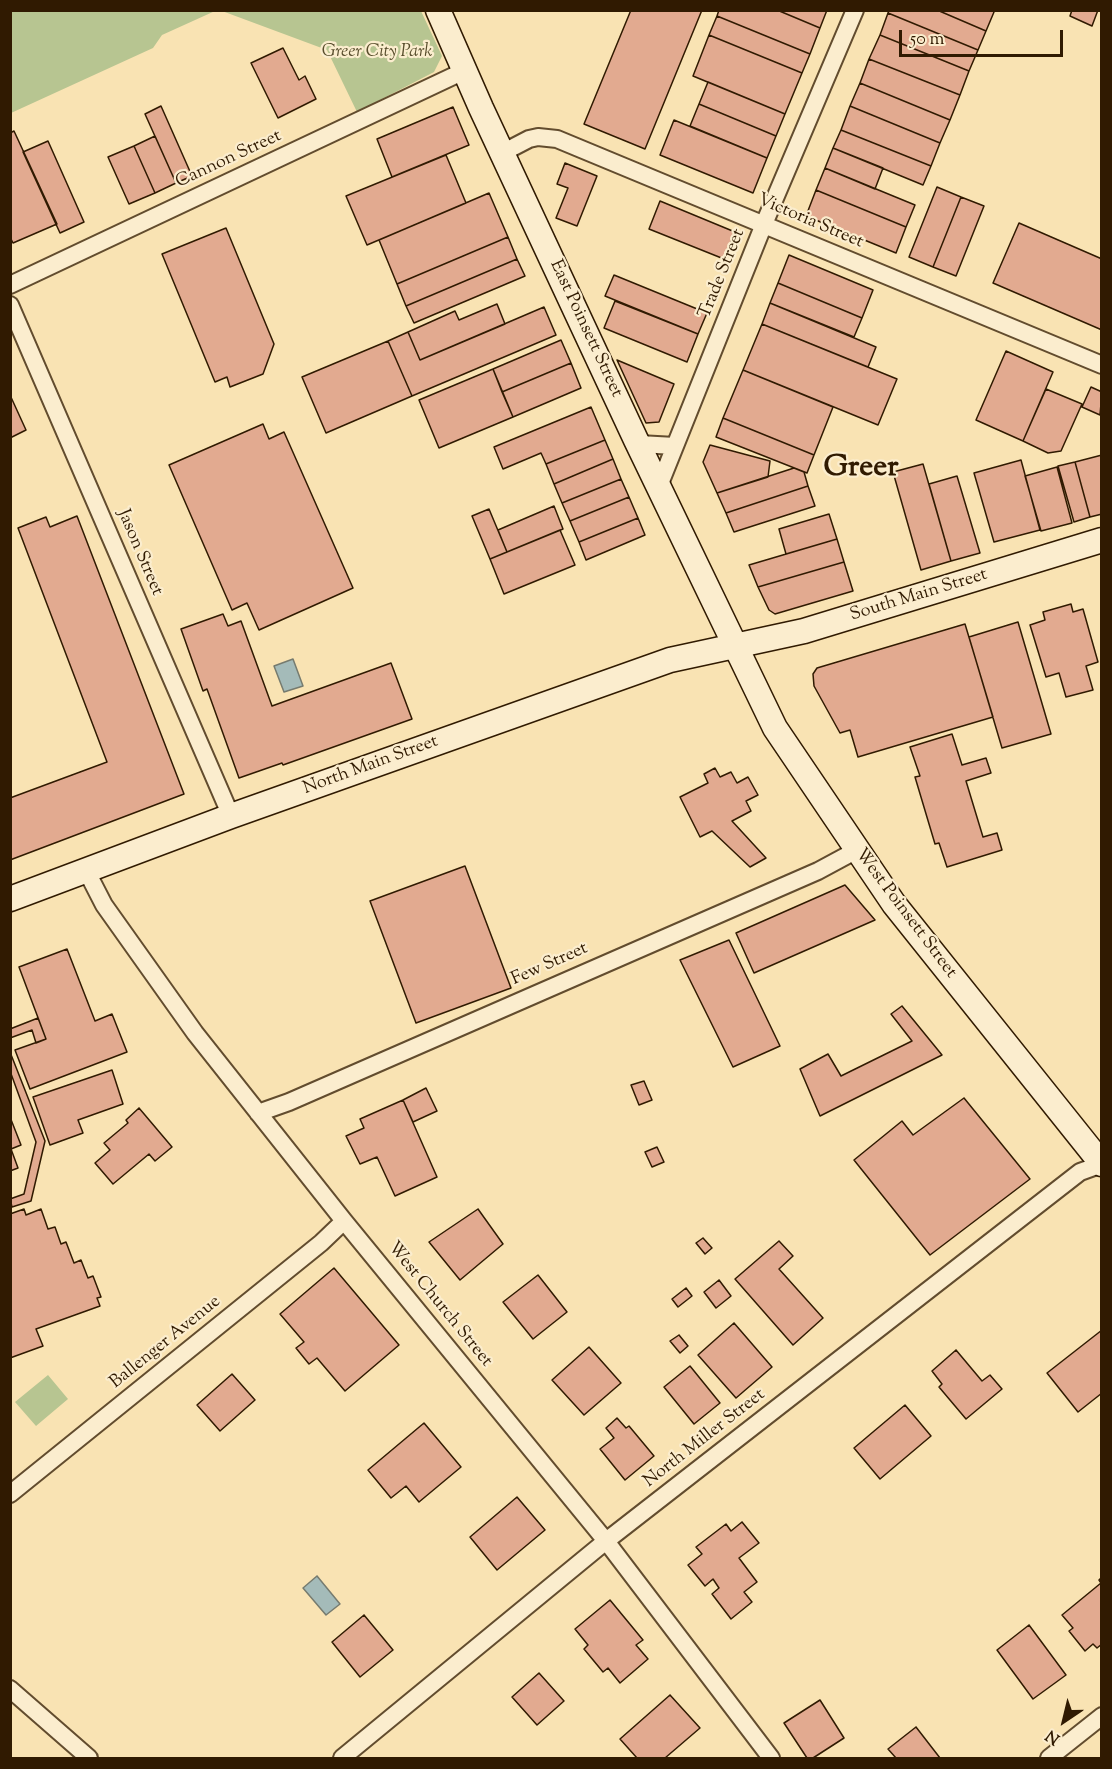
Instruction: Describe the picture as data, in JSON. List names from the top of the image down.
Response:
{
  "streets": {
    "main road": [
      "East Poinsett Street",
      "South Main Street",
      "North Main Street",
      "West Poinsett Street"
    ],
    "street": [
      "Cannon Street",
      "Victoria Street",
      "Trade Street",
      "Jason Street",
      "Few Street",
      "West Church Street",
      "Ballenger Avenue",
      "North Miller Street"
    ]
  },
  "crossings": [
    ["Cannon Street", "East Poinsett Street"],
    ["Victoria Street", "Trade Street"],
    ["Victoria Street", "East Poinsett Street"],
    ["Trade Street", "East Poinsett Street"],
    ["East Poinsett Street", "South Main Street"],
    ["East Poinsett Street", "North Main Street"],
    ["East Poinsett Street", "West Poinsett Street"],
    ["Jason Street", "North Main Street"],
    ["South Main Street", "North Main Street"],
    ["South Main Street", "West Poinsett Street"],
    ["North Main Street", "West Poinsett Street"],
    ["North Main Street", "West Church Street"],
    ["West Poinsett Street", "Few Street"],
    ["West Poinsett Street", "North Miller Street"],
    ["Few Street", "West Church Street"],
    ["West Church Street", "Ballenger Avenue"],
    ["West Church Street", "North Miller Street"]
  ],
  "districts": ["Greer"],
  "parks": ["Greer City Park"],
  "scale_bar": "50 m",
  "north": "bottom left"
}
